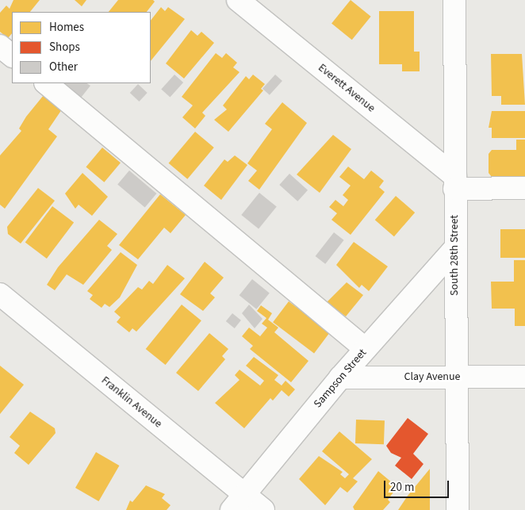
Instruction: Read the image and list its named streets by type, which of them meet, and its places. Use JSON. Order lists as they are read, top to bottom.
{
  "streets": {
    "street": [
      "Everett Avenue",
      "South 28th Street",
      "Clay Avenue",
      "Sampson Street",
      "Franklin Avenue"
    ]
  },
  "crossings": [
    ["Everett Avenue", "South 28th Street"],
    ["South 28th Street", "Clay Avenue"],
    ["South 28th Street", "Sampson Street"],
    ["Clay Avenue", "Sampson Street"],
    ["Sampson Street", "Franklin Avenue"]
  ],
  "legend": ["Homes", "Shops", "Other"],
  "scale_bar": "20 m"
}
